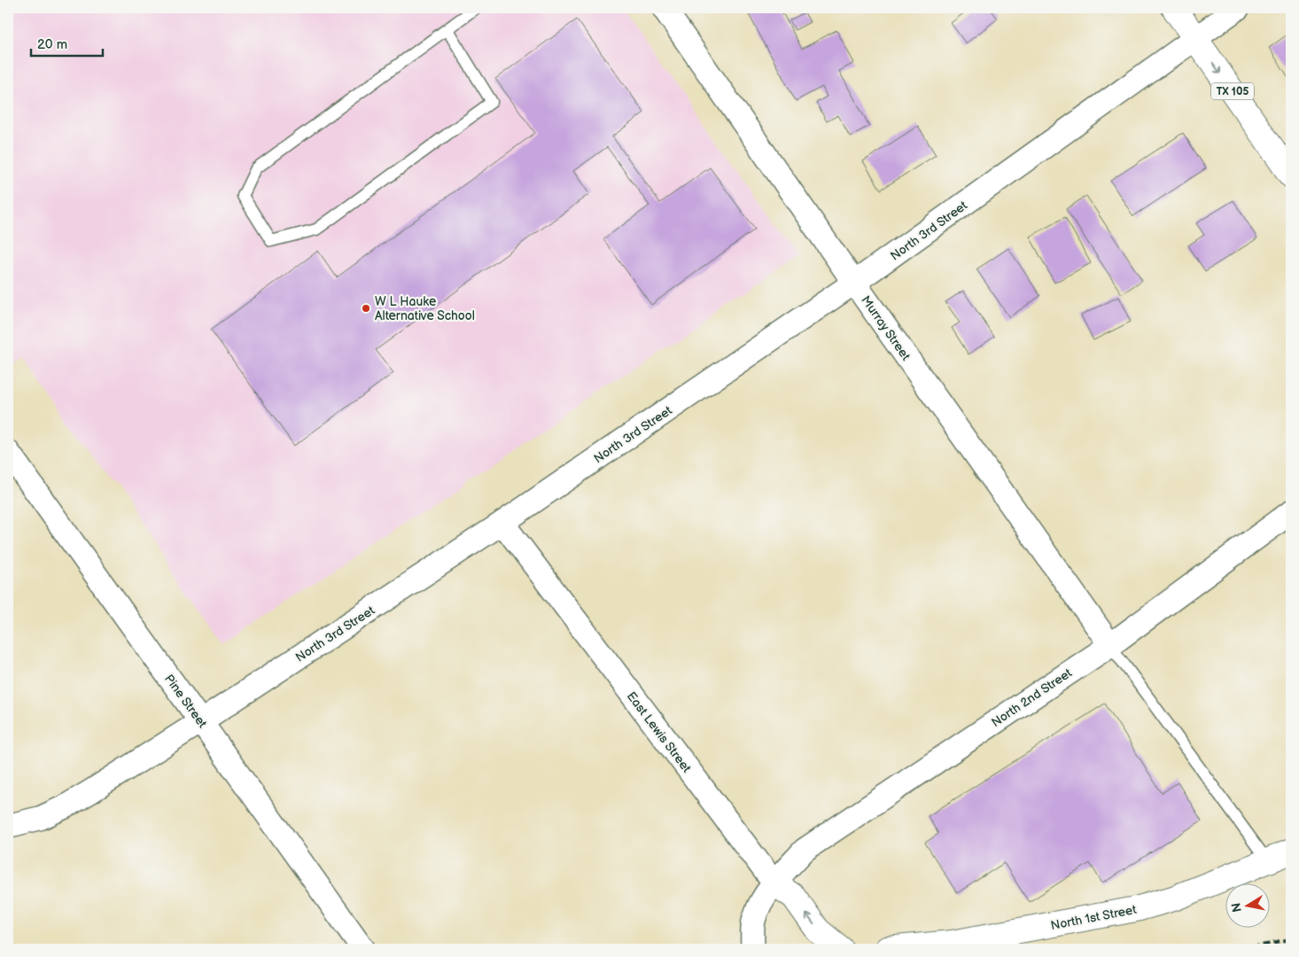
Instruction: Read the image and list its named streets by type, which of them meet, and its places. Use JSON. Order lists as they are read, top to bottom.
{
  "streets": {
    "street": [
      "TX 105",
      "North 3rd Street",
      "Murray Street",
      "North 2nd Street",
      "Pine Street",
      "East Lewis Street",
      "North 1st Street"
    ]
  },
  "crossings": [
    ["TX 105", "North 3rd Street"],
    ["North 3rd Street", "Murray Street"],
    ["North 3rd Street", "Pine Street"],
    ["North 3rd Street", "East Lewis Street"],
    ["Murray Street", "North 2nd Street"],
    ["North 2nd Street", "East Lewis Street"]
  ],
  "places": ["W L Hauke Alternative School"],
  "scale_bar": "20 m",
  "north": "left"
}
